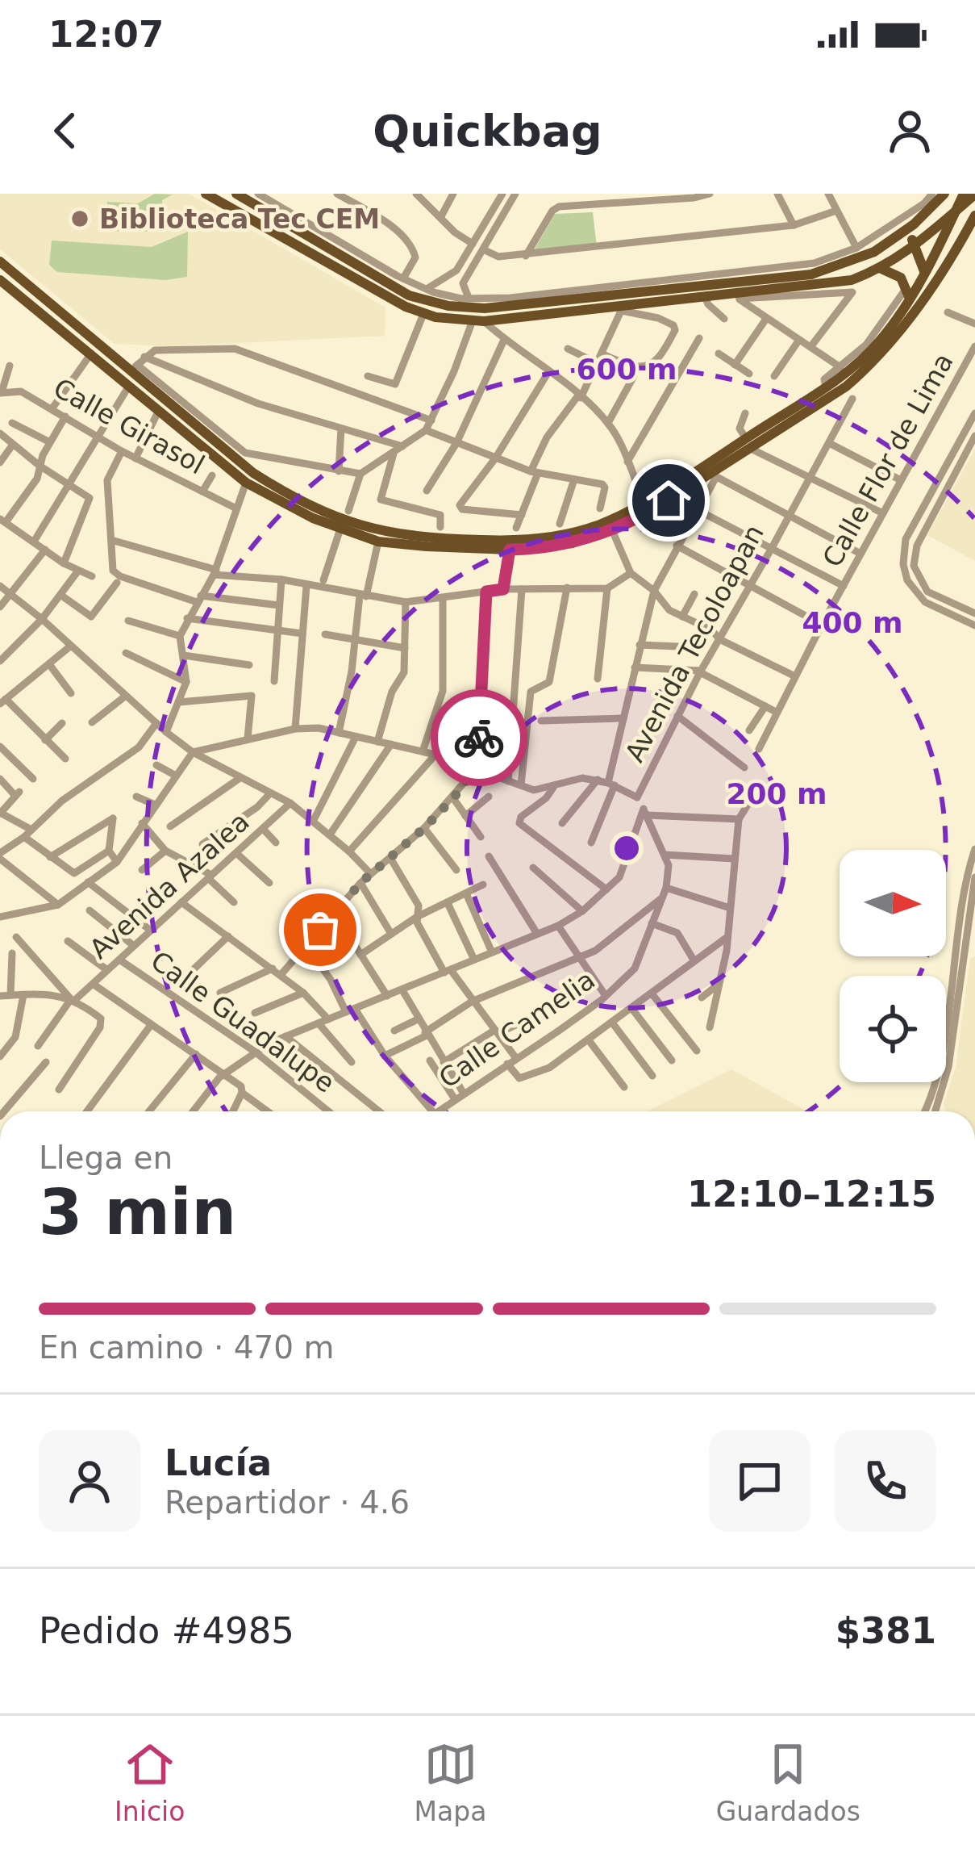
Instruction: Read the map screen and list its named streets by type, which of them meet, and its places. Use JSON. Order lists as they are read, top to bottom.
{
  "streets": {
    "street": [
      "Calle Girasol",
      "Calle Flor de Lima",
      "Avenida Tecoloapan",
      "Avenida Azalea",
      "Calle Guadalupe",
      "Calle Camelia"
    ]
  },
  "crossings": [
    ["Avenida Tecoloapan", "Calle Camelia"],
    ["Avenida Azalea", "Calle Guadalupe"]
  ],
  "places": ["Biblioteca Tec CEM"],
  "north": "right",
  "page": {
    "status": "12:07",
    "header": "Quickbag",
    "heading": ["3 min", "Llega en", "12:10–12:15"],
    "panel": [
      "Lucía",
      "Repartidor · 4.6",
      "Pedido #4985",
      "$381"
    ],
    "bar": "En camino · 470 m",
    "tabs": ["Inicio", "Mapa", "Guardados"]
  },
  "rings": ["600 m", "400 m", "200 m"]
}
